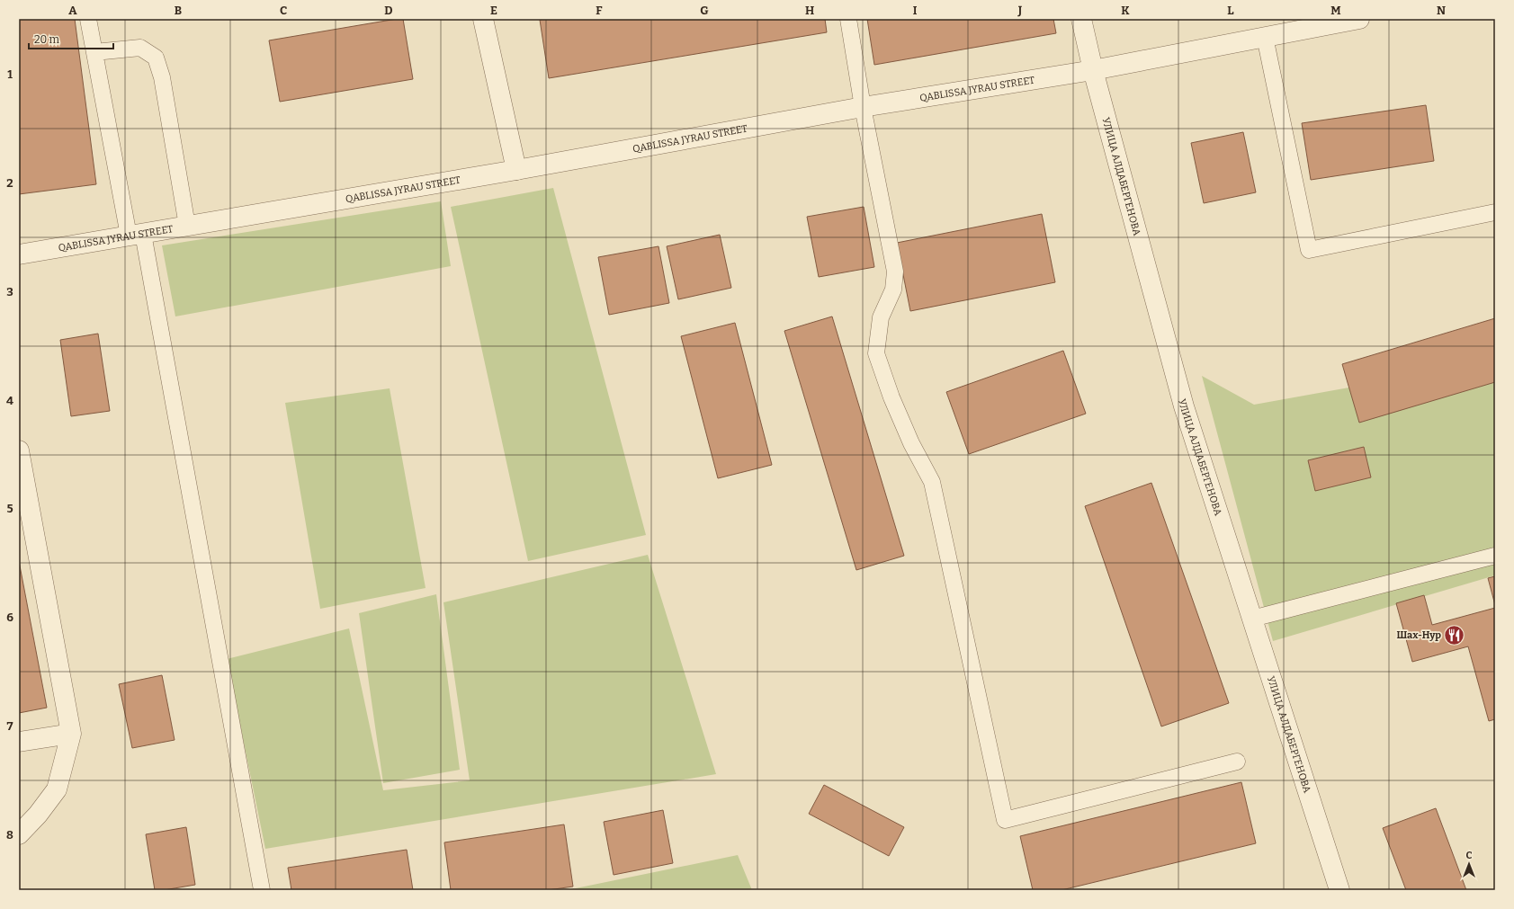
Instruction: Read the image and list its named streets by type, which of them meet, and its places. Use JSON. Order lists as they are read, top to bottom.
{
  "streets": {
    "street": ["QABLISSA JYRAU STREET", "УЛИЦА АЛДАБЕРГЕНОВА"]
  },
  "crossings": [
    ["QABLISSA JYRAU STREET", "УЛИЦА АЛДАБЕРГЕНОВА"]
  ],
  "places": {
    "restaurant": ["Шах-Нур"]
  },
  "scale_bar": "20 m",
  "north": "top",
  "grid": {
    "columns": [
      "A",
      "B",
      "C",
      "D",
      "E",
      "F",
      "G",
      "H",
      "I",
      "J",
      "K",
      "L",
      "M",
      "N"
    ],
    "rows": [
      "1",
      "2",
      "3",
      "4",
      "5",
      "6",
      "7",
      "8"
    ]
  }
}
